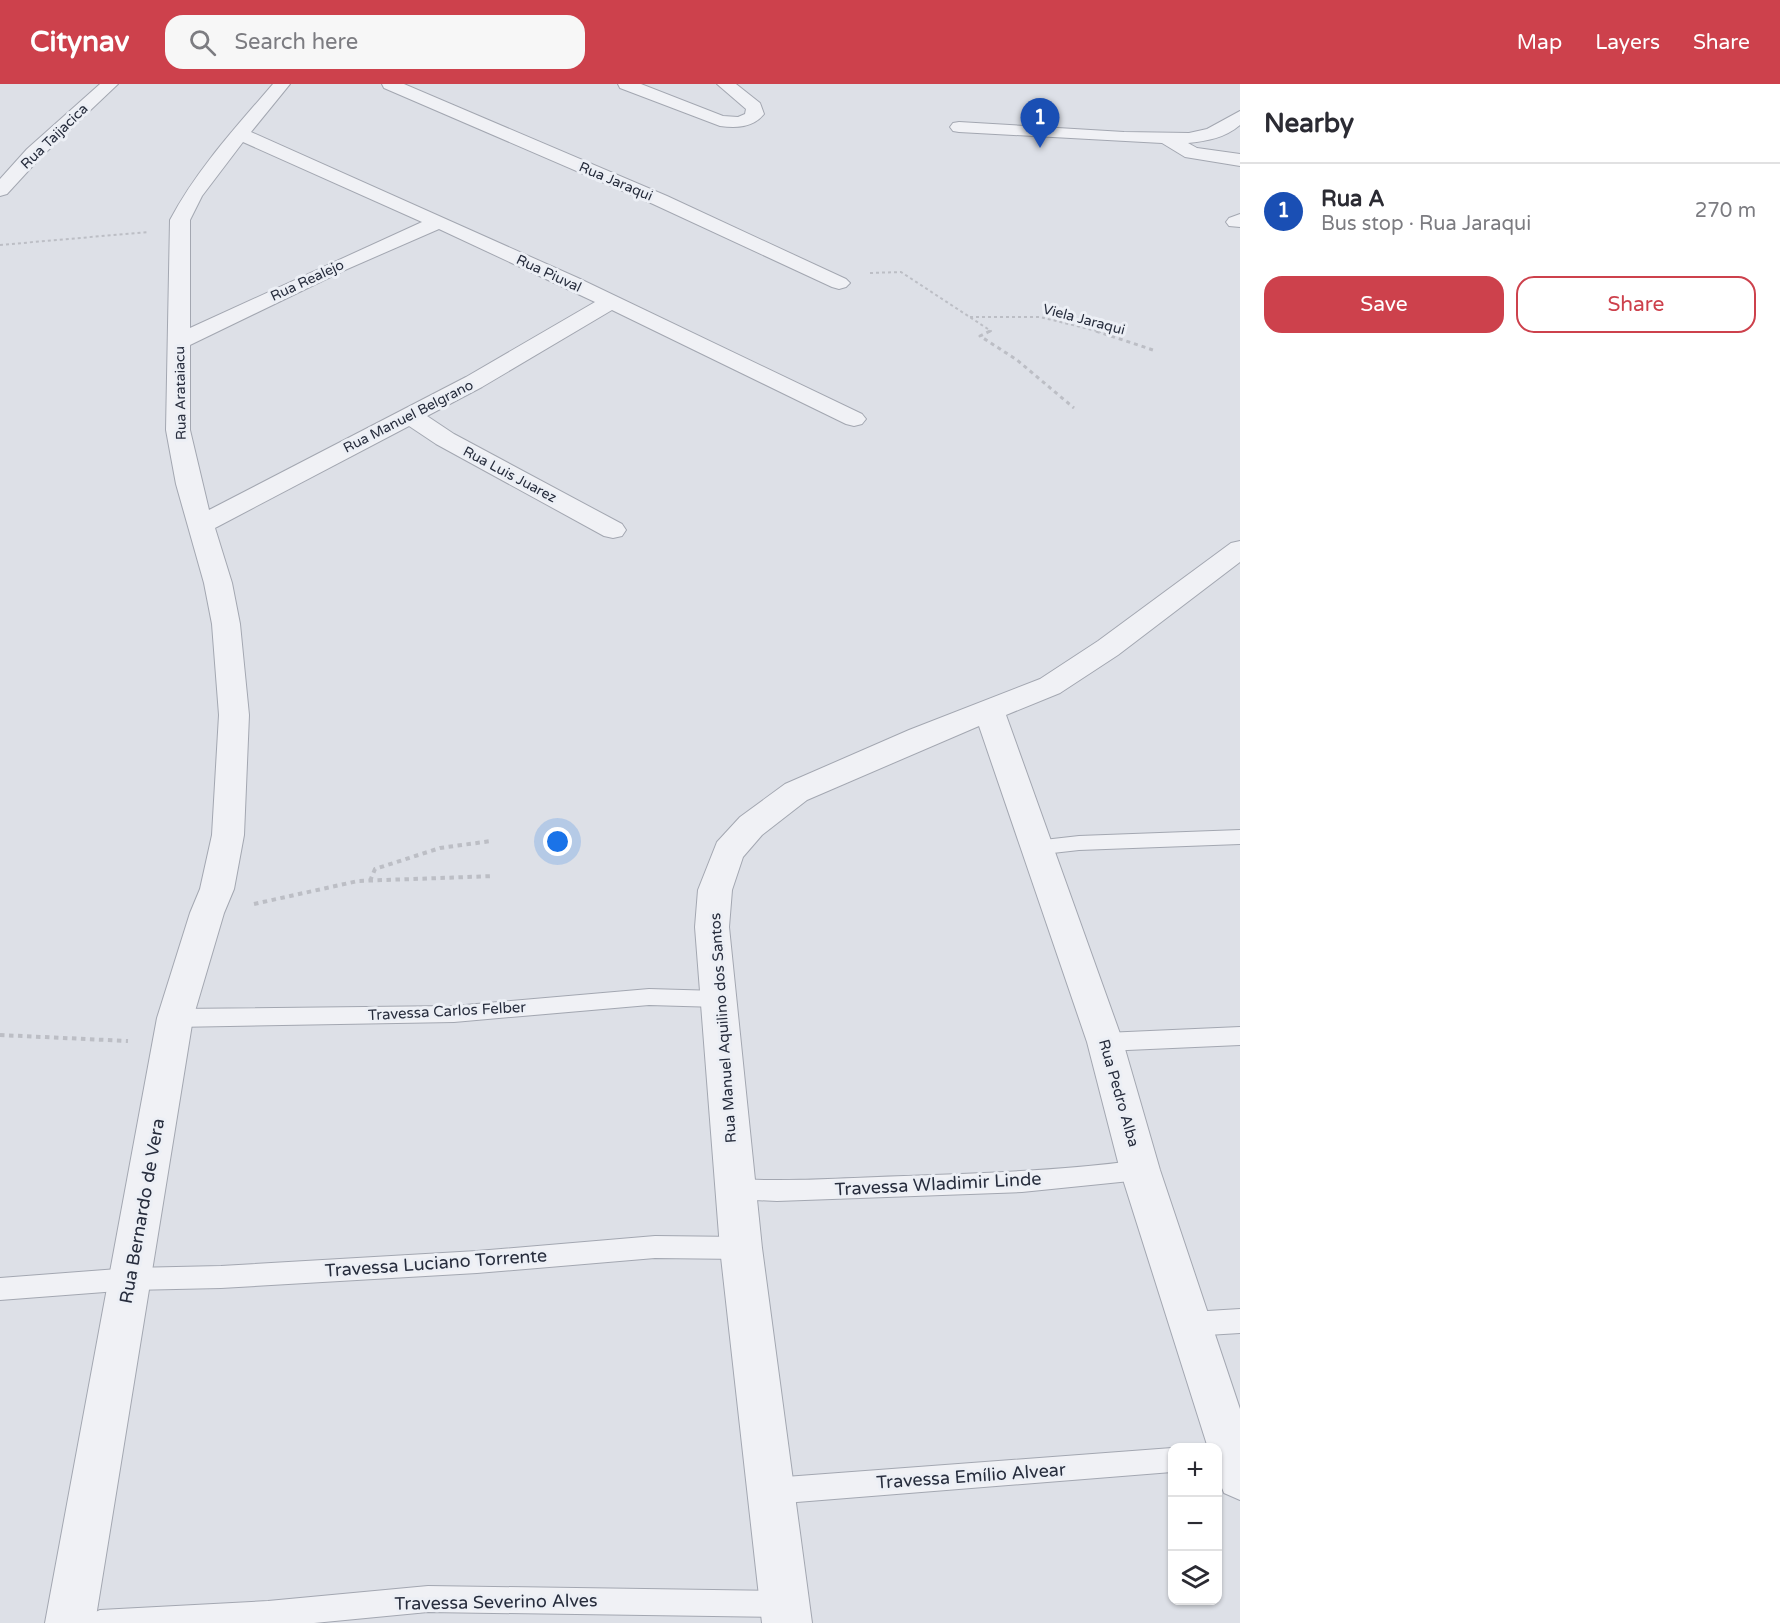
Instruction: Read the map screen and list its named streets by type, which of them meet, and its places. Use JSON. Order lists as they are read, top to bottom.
{
  "streets": {
    "street": [
      "Rua Taijacica",
      "Rua Jaraqui",
      "Rua Piuval",
      "Rua Realejo",
      "Rua Arataiacu",
      "Rua Manuel Belgrano",
      "Rua Luis Juarez",
      "Rua Manuel Aquilino dos Santos",
      "Rua Pedro Alba",
      "Rua Bernardo de Vera"
    ],
    "lane": [
      "Travessa Carlos Felber",
      "Travessa Wladimir Linde",
      "Travessa Luciano Torrente",
      "Travessa Emílio Alvear",
      "Travessa Severino Alves"
    ],
    "path": ["Viela Jaraqui"]
  },
  "crossings": [
    ["Rua Piuval", "Rua Realejo"],
    ["Rua Piuval", "Rua Arataiacu"],
    ["Rua Piuval", "Rua Manuel Belgrano"],
    ["Rua Realejo", "Rua Arataiacu"],
    ["Rua Arataiacu", "Rua Manuel Belgrano"],
    ["Rua Arataiacu", "Rua Bernardo de Vera"],
    ["Rua Manuel Belgrano", "Rua Luis Juarez"],
    ["Travessa Carlos Felber", "Rua Manuel Aquilino dos Santos"],
    ["Travessa Carlos Felber", "Rua Bernardo de Vera"],
    ["Rua Manuel Aquilino dos Santos", "Rua Pedro Alba"],
    ["Rua Manuel Aquilino dos Santos", "Travessa Wladimir Linde"],
    ["Rua Manuel Aquilino dos Santos", "Travessa Luciano Torrente"],
    ["Rua Manuel Aquilino dos Santos", "Travessa Emílio Alvear"],
    ["Rua Manuel Aquilino dos Santos", "Travessa Severino Alves"],
    ["Rua Pedro Alba", "Travessa Wladimir Linde"],
    ["Rua Bernardo de Vera", "Travessa Luciano Torrente"]
  ],
  "page": {
    "header": "Citynav",
    "search": "Search here",
    "nav": ["Map", "Layers", "Share"],
    "heading": "Nearby",
    "pins": "1",
    "list": [
      {
        "mark": "1",
        "name": "Rua A",
        "note": "Bus stop · Rua Jaraqui",
        "value": "270 m"
      }
    ],
    "buttons": ["Save", "Share"],
    "map_buttons": ["+", "−"]
  }
}
